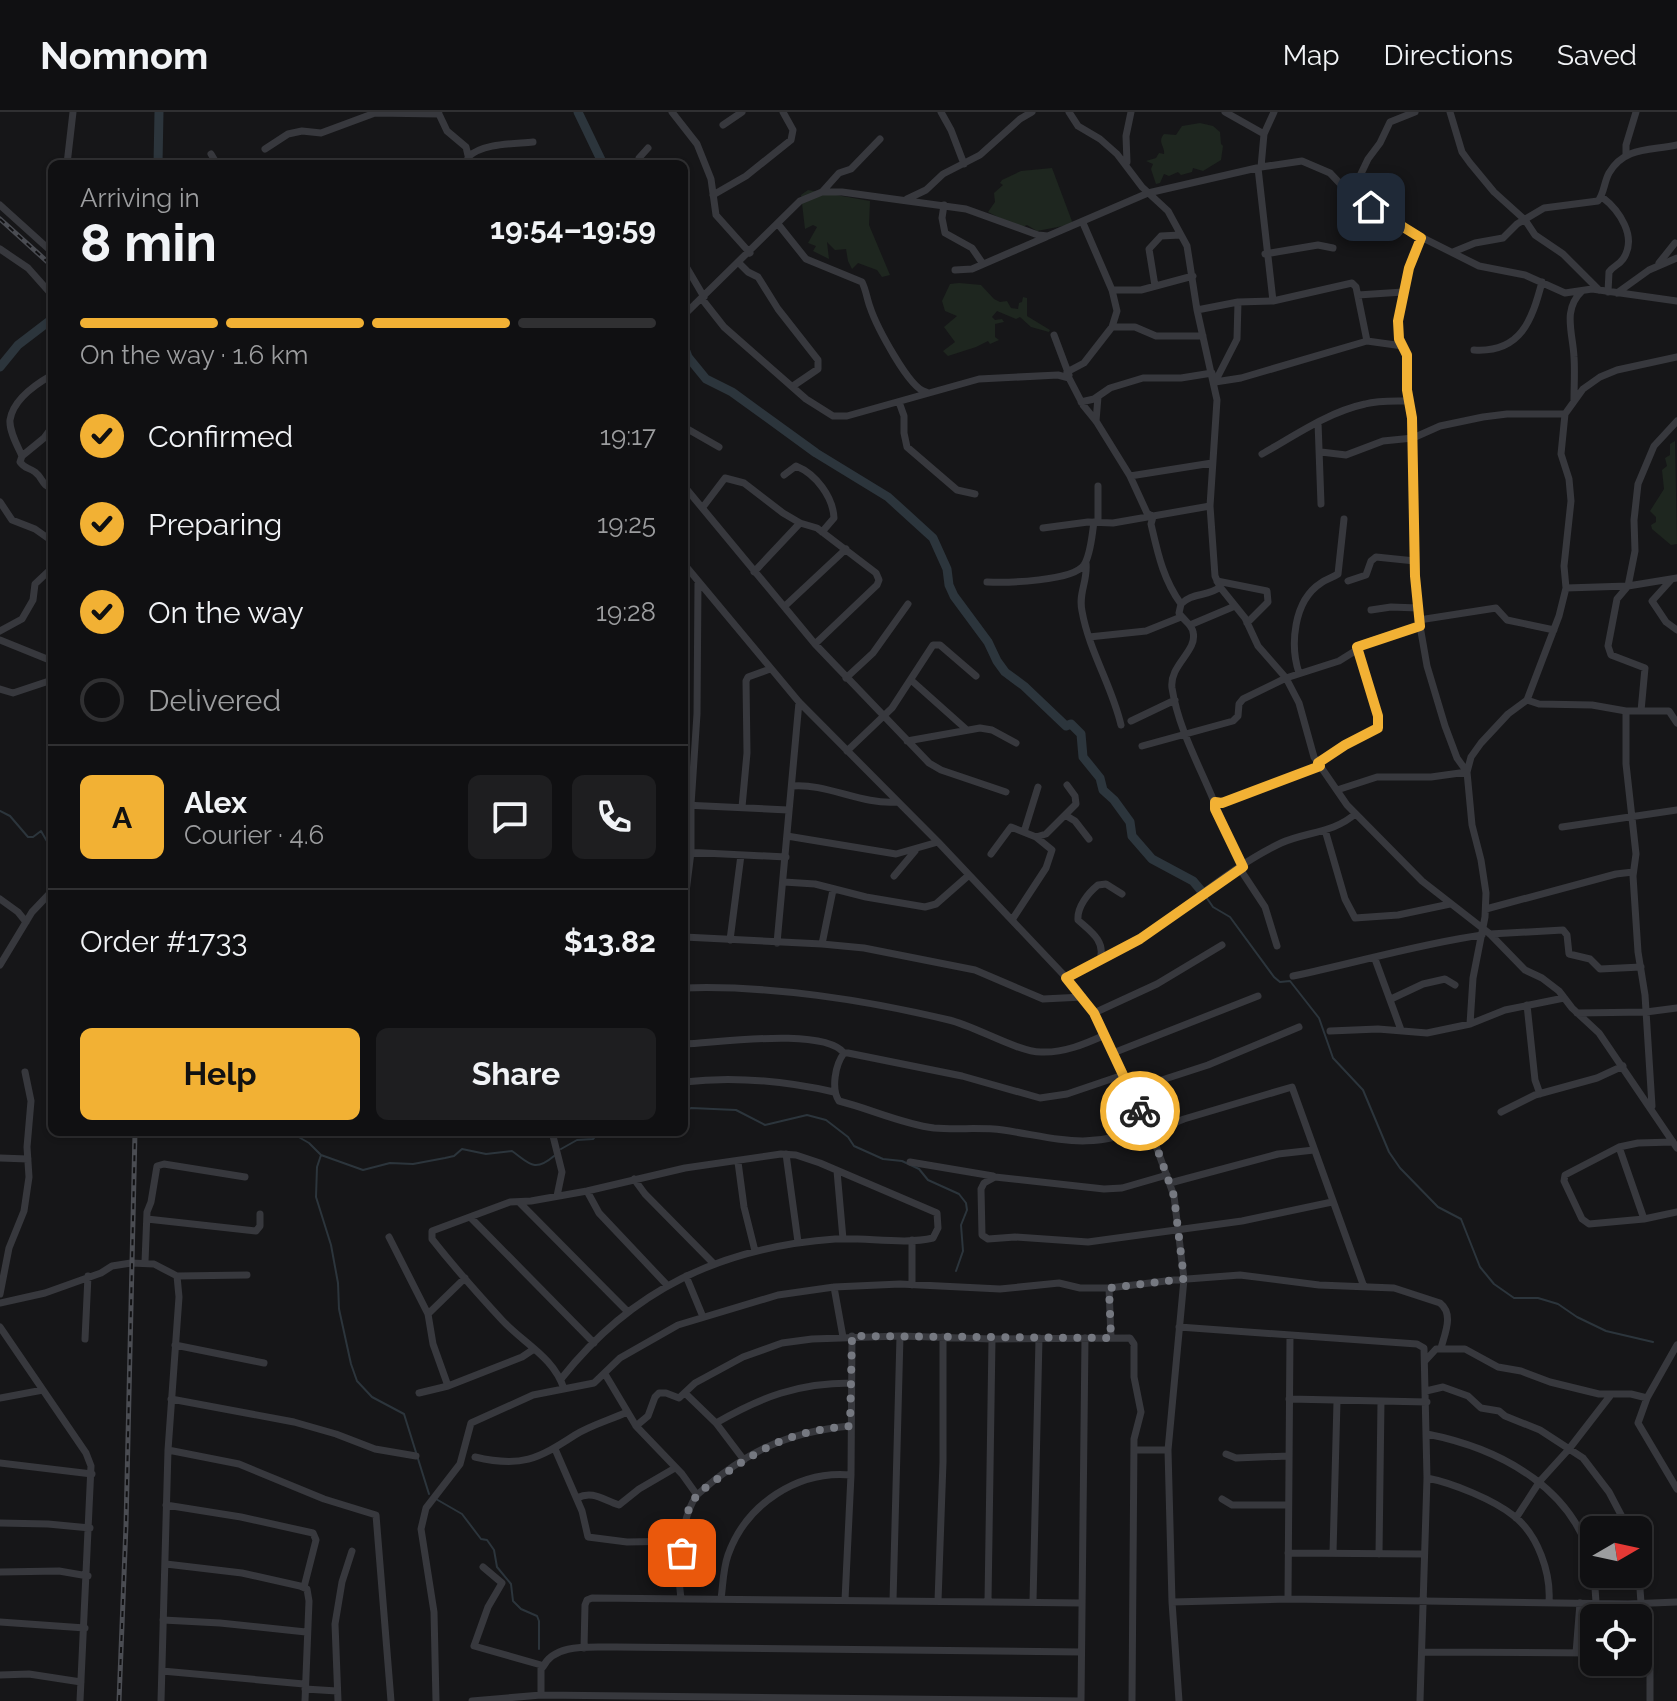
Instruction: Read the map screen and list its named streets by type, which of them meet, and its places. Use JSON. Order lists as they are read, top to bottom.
{
  "north": "right",
  "page": {
    "header": "Nomnom",
    "nav": ["Map", "Directions", "Saved"],
    "heading": ["8 min", "Arriving in", "19:54–19:59"],
    "panel": [
      "Alex",
      "Courier · 4.6",
      "Order #1733",
      "$13.82"
    ],
    "bar": "On the way · 1.6 km",
    "list": [
      ["Confirmed", "19:17"],
      ["Preparing", "19:25"],
      ["On the way", "19:28"],
      "Delivered"
    ],
    "round": "A",
    "buttons": ["Help", "Share"]
  }
}
